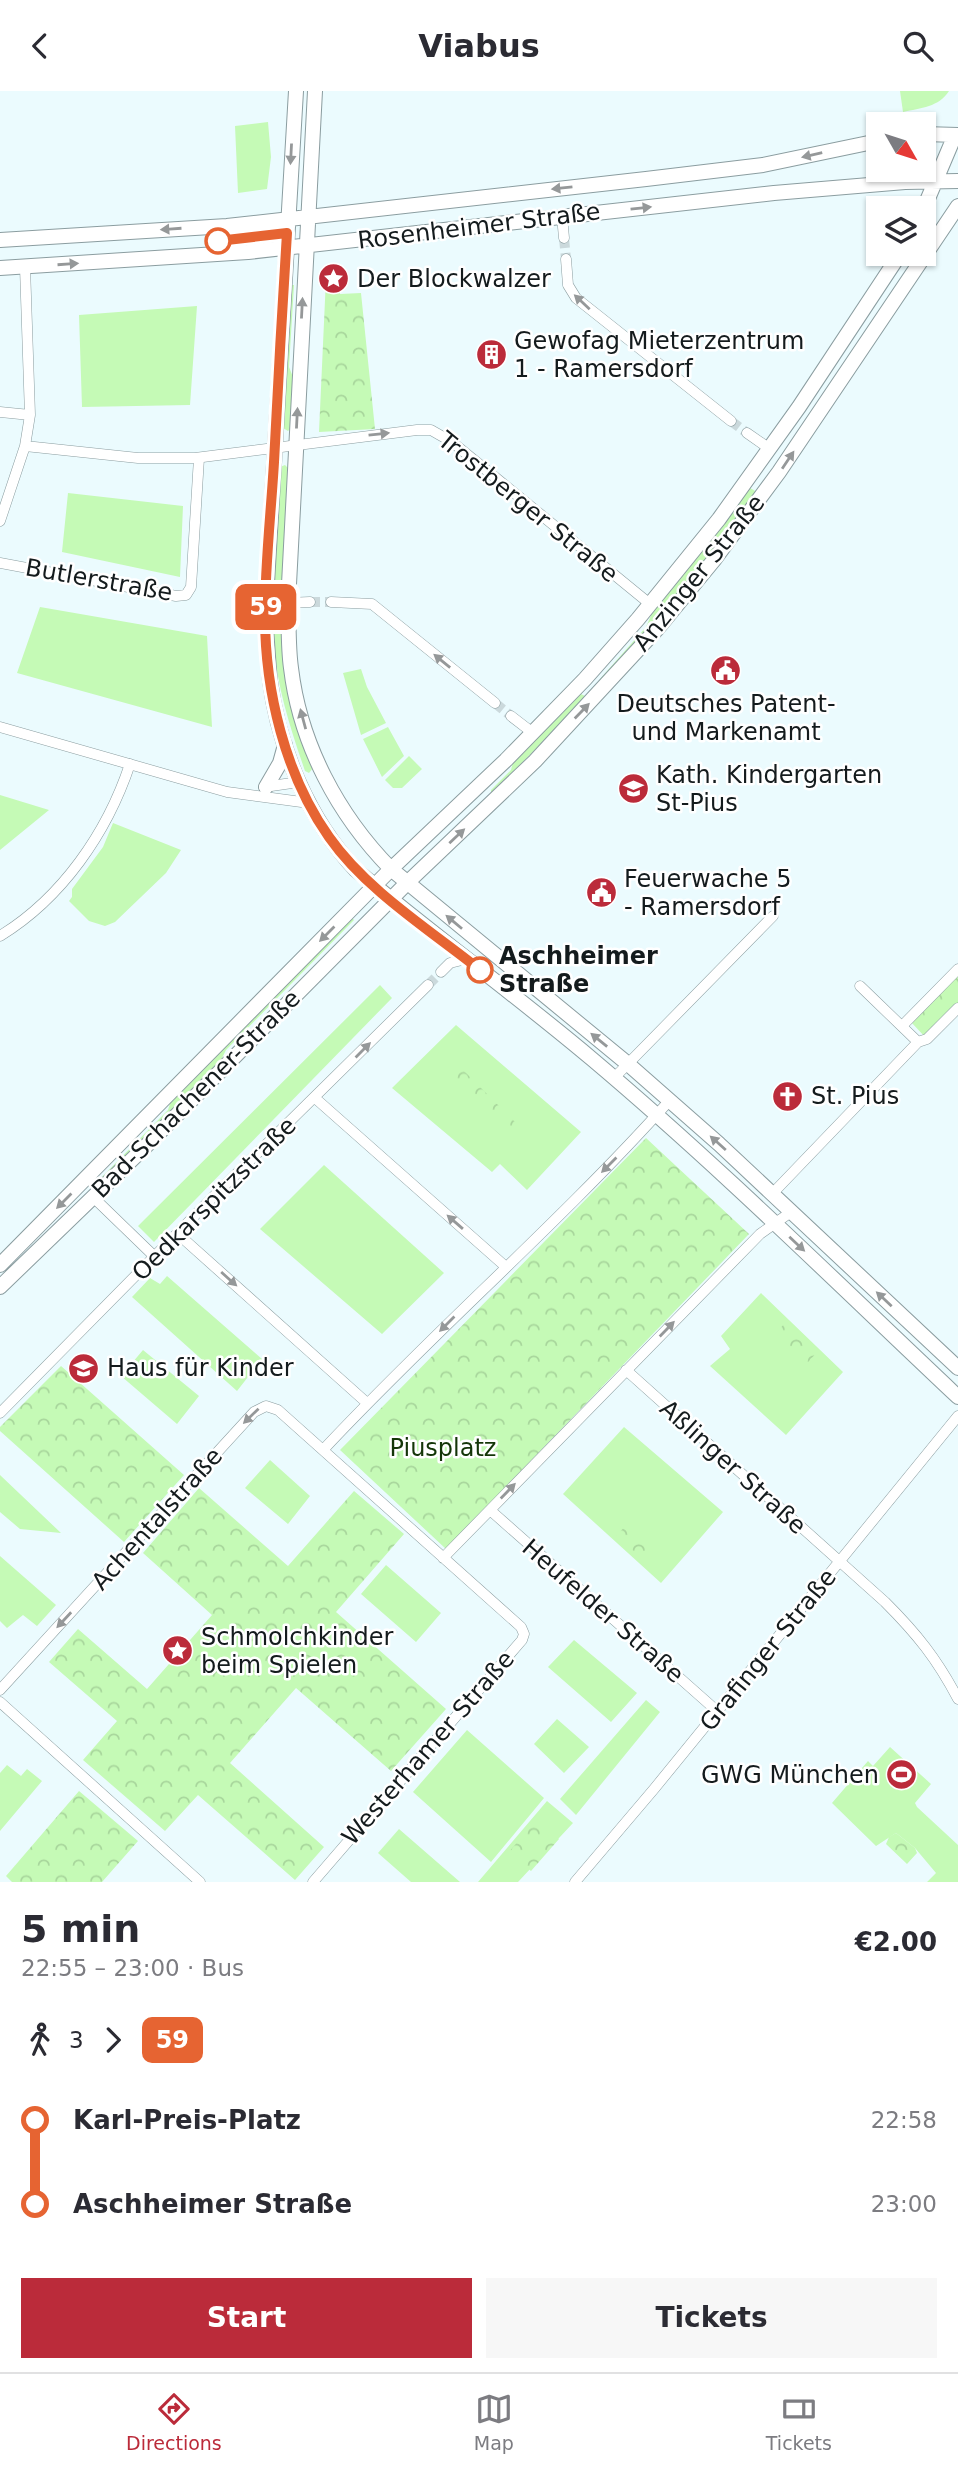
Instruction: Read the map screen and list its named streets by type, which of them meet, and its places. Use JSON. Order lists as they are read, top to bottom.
{
  "streets": {
    "main road": ["Rosenheimer Straße", "Anzinger Straße", "Bad-Schachener-Straße"],
    "street": [
      "Trostberger Straße",
      "Butlerstraße",
      "Oedkarspitzstraße",
      "Aßlinger Straße",
      "Achentalstraße",
      "Heufelder Straße",
      "Grafinger Straße",
      "Westerhamer Straße"
    ]
  },
  "crossings": [
    ["Trostberger Straße", "Anzinger Straße"],
    ["Trostberger Straße", "Butlerstraße"],
    ["Anzinger Straße", "Bad-Schachener-Straße"],
    ["Aßlinger Straße", "Grafinger Straße"],
    ["Heufelder Straße", "Grafinger Straße"]
  ],
  "one_way": ["Trostberger Straße", "Achentalstraße"],
  "parks": ["Piusplatz"],
  "places": {
    "place": ["Der Blockwalzer", "Schmolchkinder beim Spielen"],
    "building": ["Gewofag Mieterzentrum 1 - Ramersdorf"],
    "public building": ["Deutsches Patent- und Markenamt", "Feuerwache 5 - Ramersdorf"],
    "school or university": ["Kath. Kindergarten St-Pius", "Haus für Kinder"],
    "other": ["Aschheimer Straße"],
    "church": ["St. Pius"],
    "sports": ["GWG München"]
  },
  "lines": ["bus line 59"],
  "north": "bottom right",
  "page": {
    "header": "Viabus",
    "on_map": "59",
    "heading": ["5 min", "22:55 – 23:00 · Bus", "€2.00"],
    "legs": ["3", "59"],
    "list": [
      {
        "name": "Karl-Preis-Platz",
        "value": "22:58"
      },
      {
        "name": "Aschheimer Straße",
        "value": "23:00"
      }
    ],
    "buttons": ["Start", "Tickets"],
    "tabs": ["Directions", "Map", "Tickets"]
  }
}
